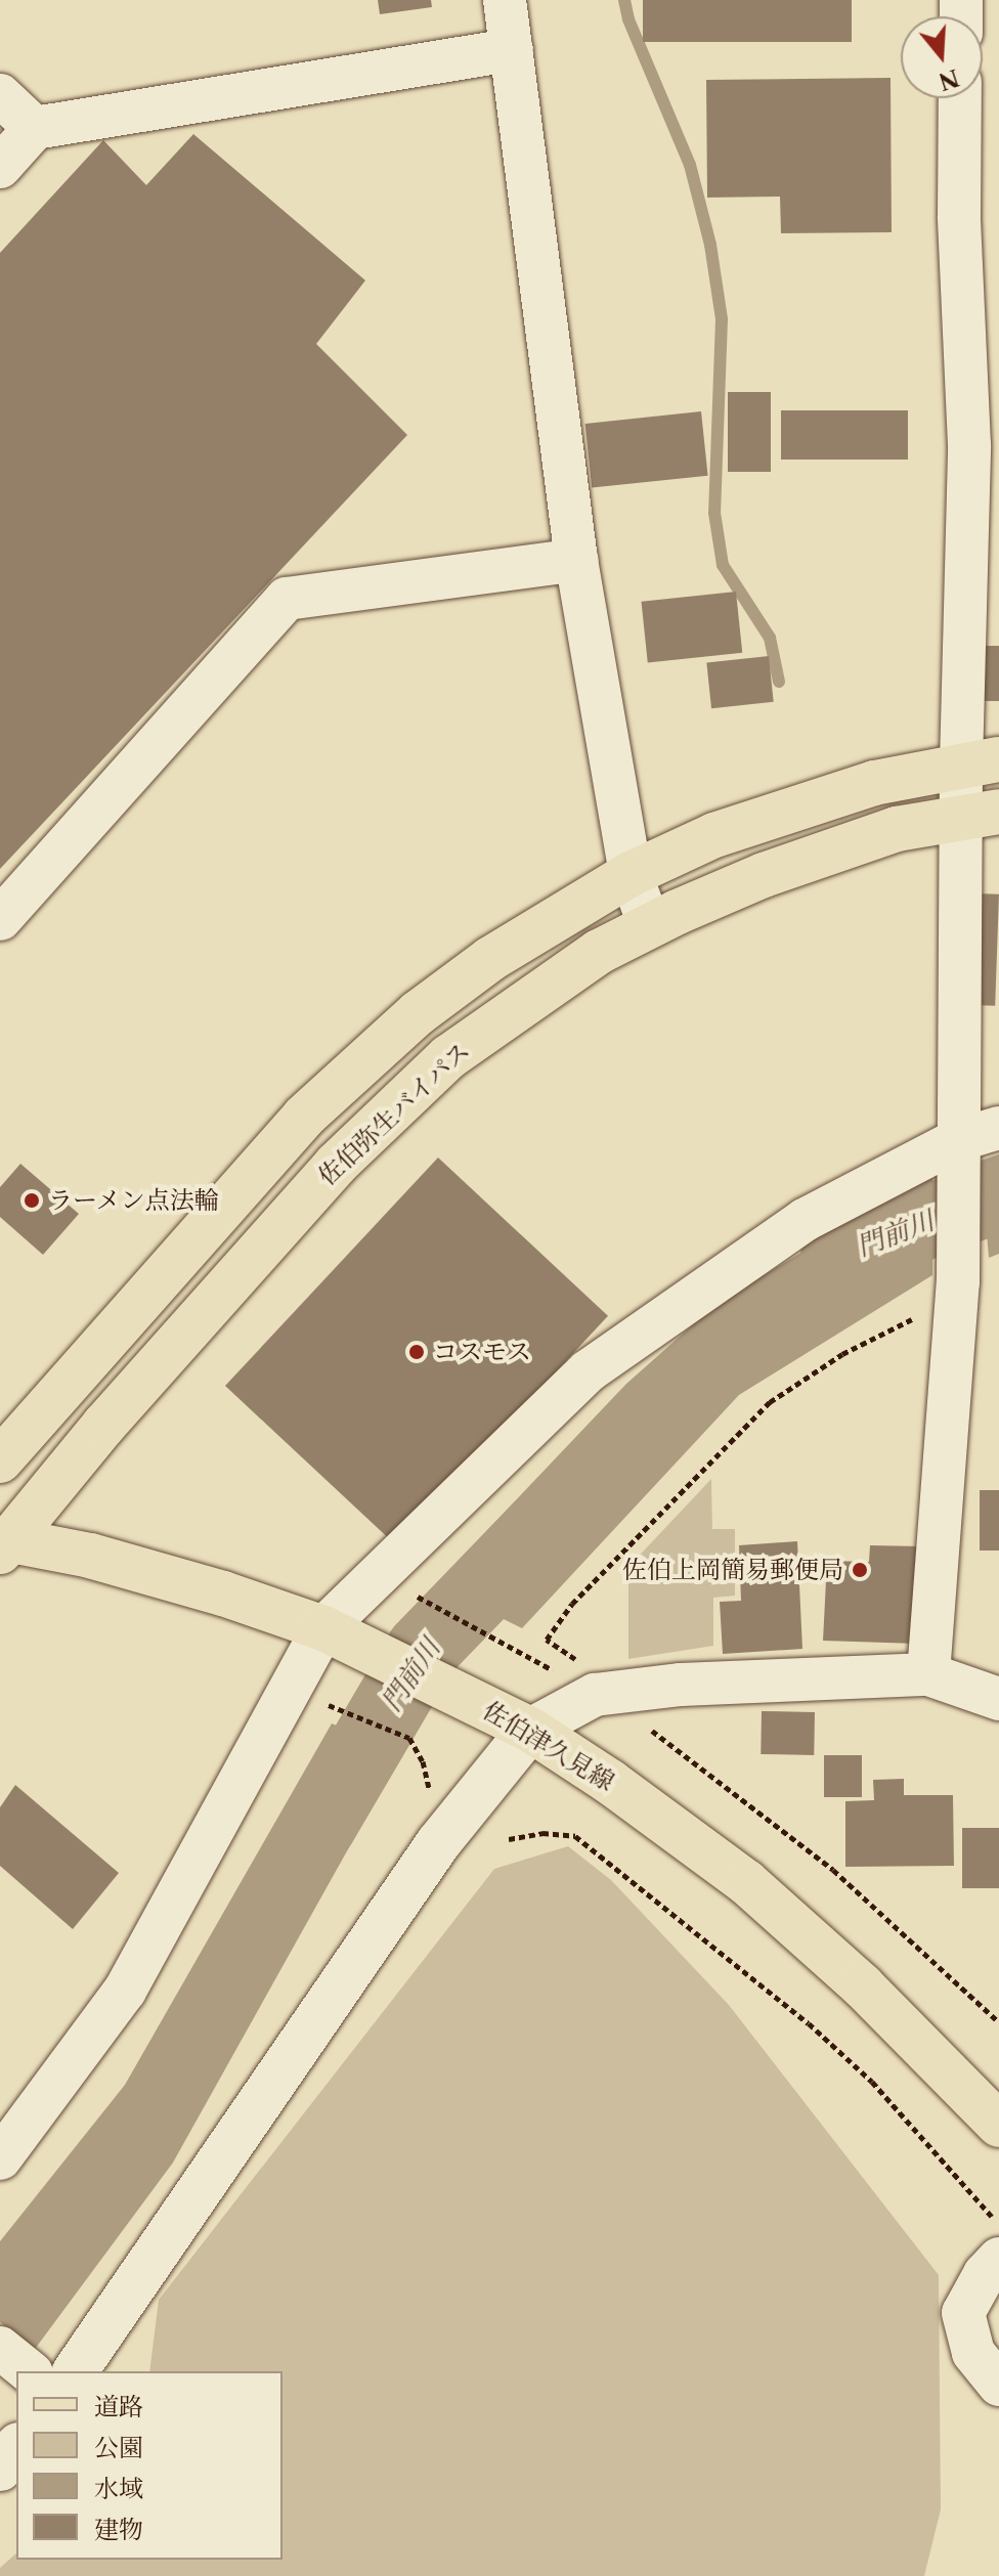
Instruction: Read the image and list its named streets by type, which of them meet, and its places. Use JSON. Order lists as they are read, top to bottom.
{
  "streets": {
    "main road": ["佐伯弥生バイパス", "佐伯津久見線"]
  },
  "crossings": [
    ["佐伯弥生バイパス", "佐伯津久見線"]
  ],
  "water": ["門前川"],
  "places": ["ラーメン点法輪", "コスモス", "佐伯上岡簡易郵便局"],
  "legend": [
    "道路",
    "公園",
    "水域",
    "建物"
  ],
  "north": "bottom"
}
